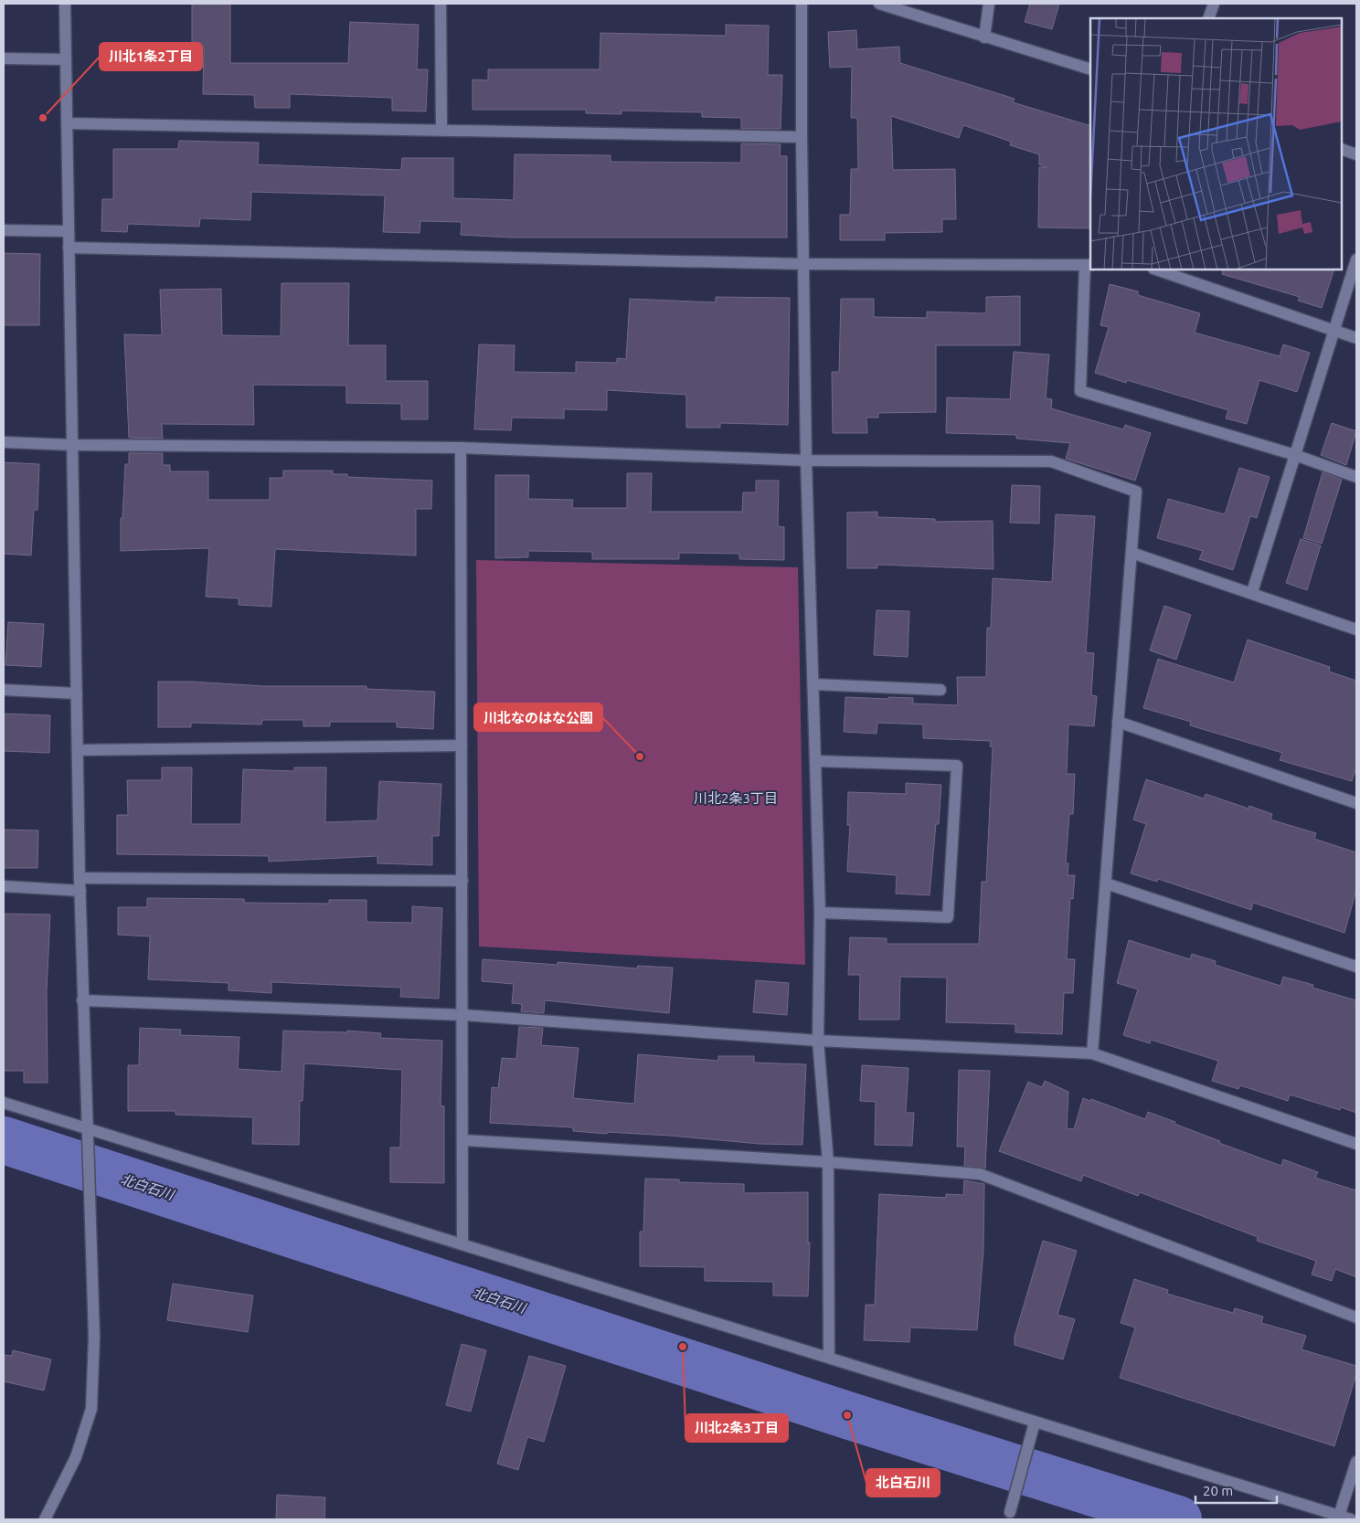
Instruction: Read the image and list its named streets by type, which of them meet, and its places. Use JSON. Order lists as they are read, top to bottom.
{
  "districts": ["川北2条3丁目"],
  "water": ["北白石川"],
  "places": [
    "川北1条2丁目",
    "川北なのはな公園",
    "川北2条3丁目",
    "北白石川"
  ],
  "scale_bar": "20 m"
}
